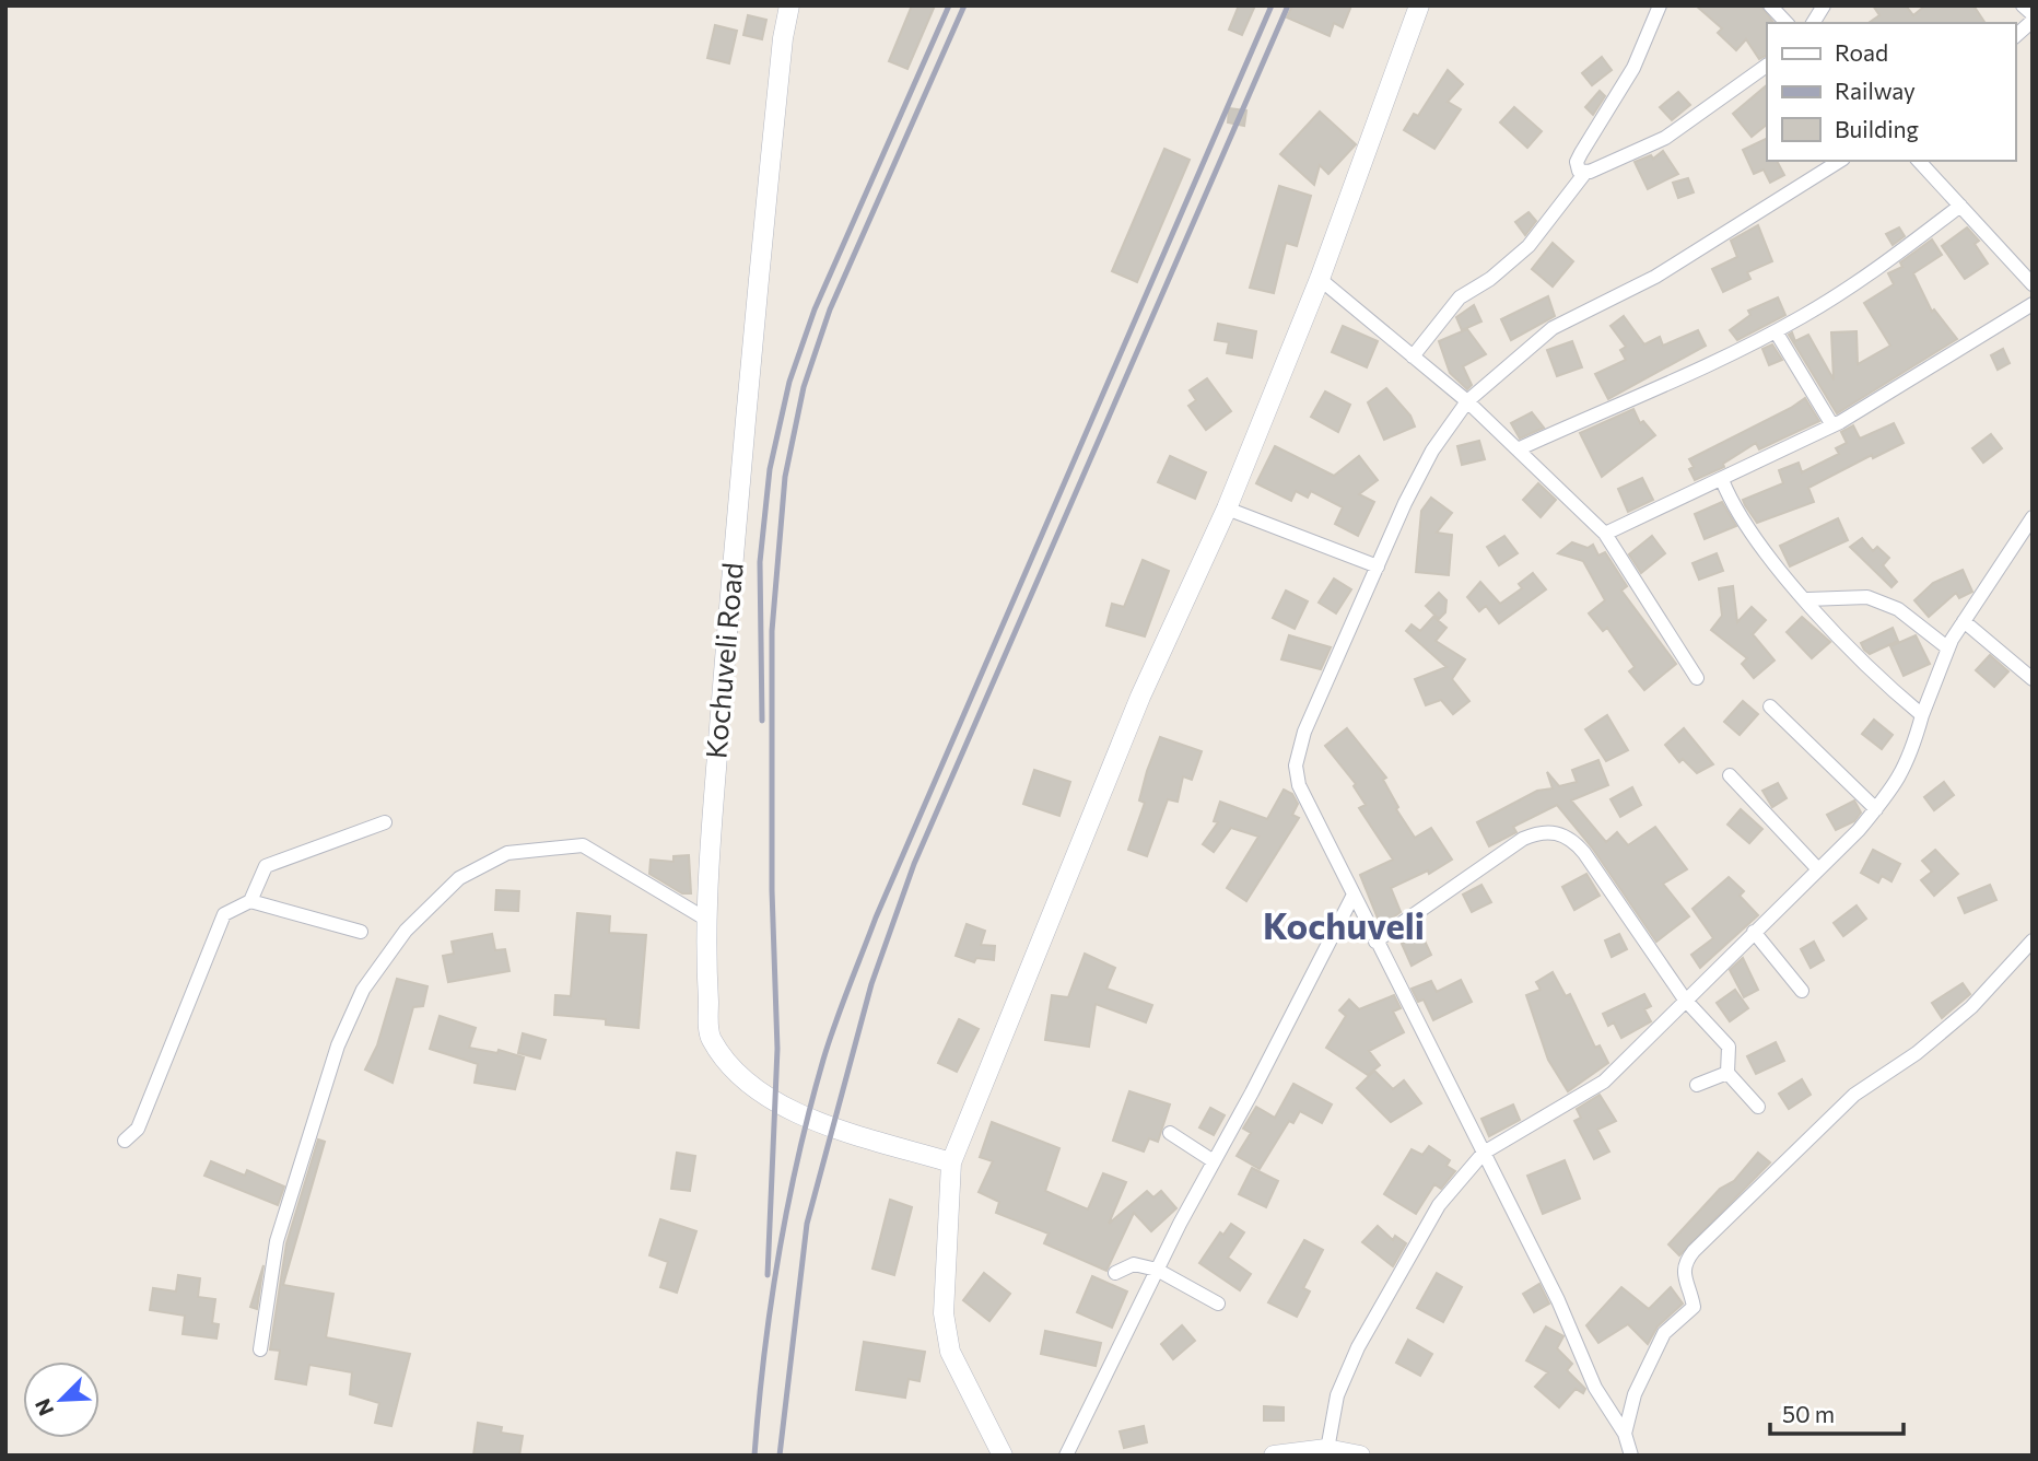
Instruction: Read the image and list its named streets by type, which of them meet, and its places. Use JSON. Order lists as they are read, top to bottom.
{
  "streets": {
    "main road": ["Kochuveli Road"]
  },
  "districts": ["Kochuveli"],
  "legend": ["Road", "Railway", "Building"],
  "scale_bar": "50 m",
  "north": "bottom left"
}
